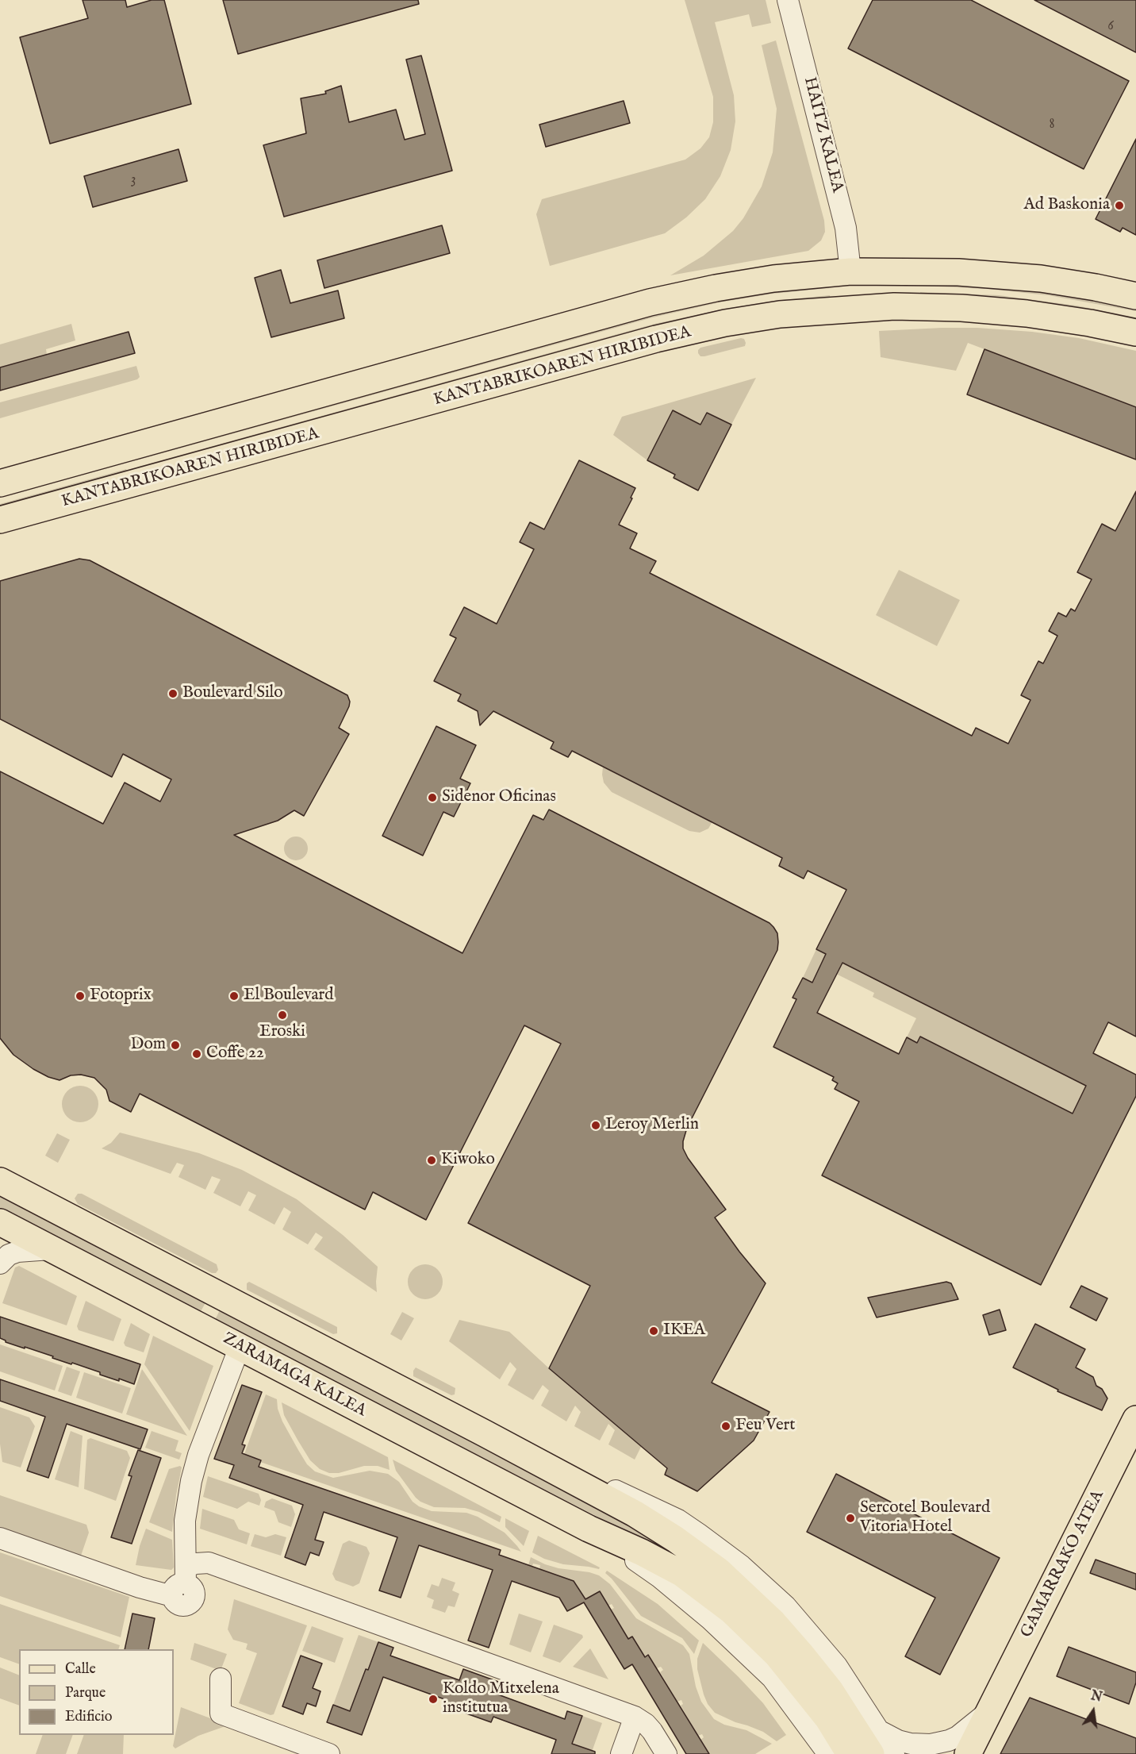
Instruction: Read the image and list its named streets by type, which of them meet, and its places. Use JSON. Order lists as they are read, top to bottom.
{
  "streets": {
    "main road": ["KANTABRIKOAREN HIRIBIDEA", "ZARAMAGA KALEA", "GAMARRAKO ATEA"],
    "street": ["HAITZ KALEA"]
  },
  "places": [
    "Ad Baskonia",
    "Boulevard Silo",
    "Sidenor Oficinas",
    "Fotoprix",
    "El Boulevard",
    "Eroski",
    "Dom",
    "Coffe 22",
    "Leroy Merlin",
    "Kiwoko",
    "IKEA",
    "Feu Vert",
    "Sercotel Boulevard Vitoria Hotel",
    "Koldo Mitxelena institutua"
  ],
  "house_numbers": ["6", "8", "3"],
  "legend": ["Calle", "Parque", "Edificio"],
  "north": "top"
}
